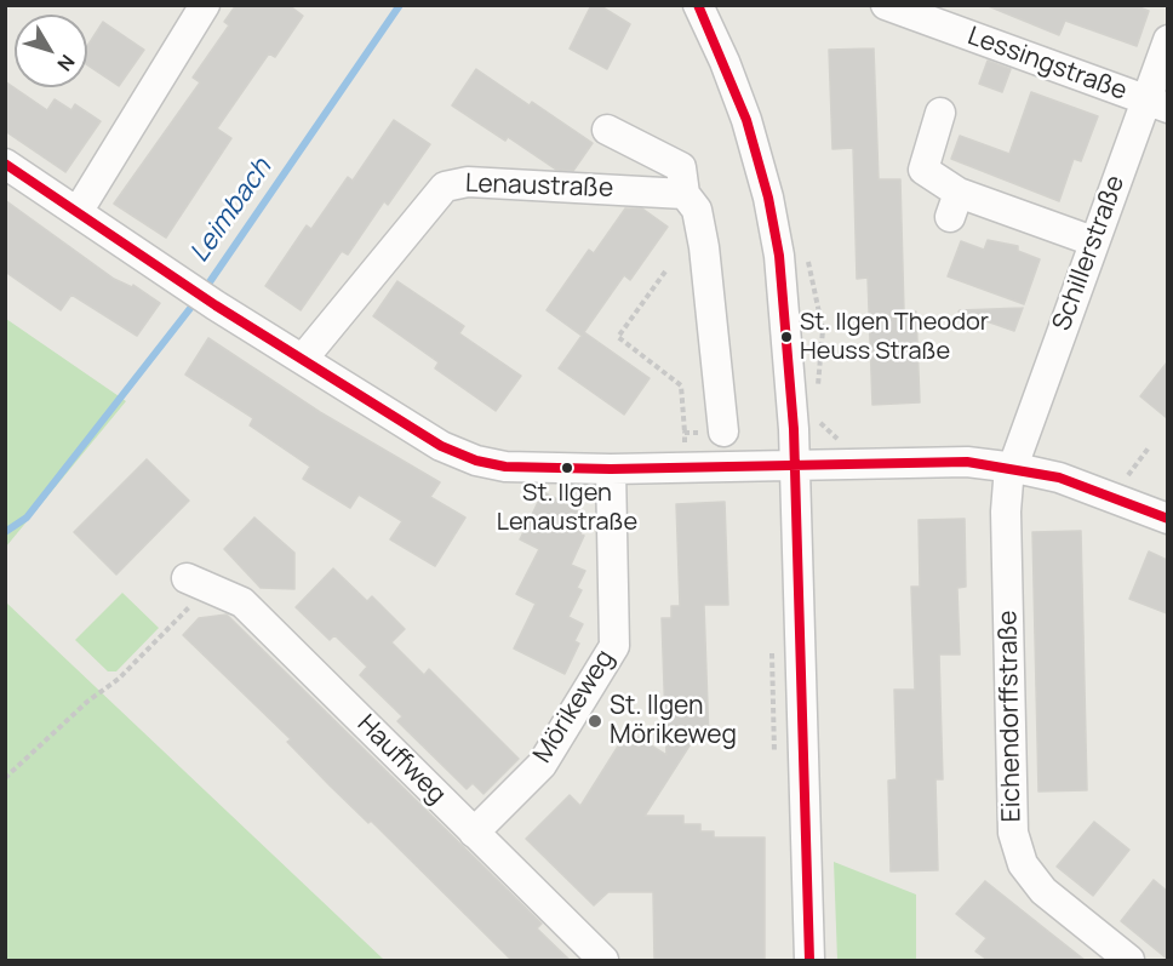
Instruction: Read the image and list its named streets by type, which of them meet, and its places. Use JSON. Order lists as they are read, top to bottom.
{
  "streets": {
    "street": [
      "Lessingstraße",
      "Lenaustraße",
      "Schillerstraße",
      "Mörikeweg",
      "Eichendorffstraße",
      "Hauffweg"
    ]
  },
  "crossings": [
    ["Lessingstraße", "Schillerstraße"],
    ["Schillerstraße", "Eichendorffstraße"],
    ["Mörikeweg", "Hauffweg"]
  ],
  "water": ["Leimbach"],
  "places": ["St. Ilgen Theodor Heuss Straße", "St. Ilgen Lenaustraße", "St. Ilgen Mörikeweg"],
  "north": "bottom right"
}
